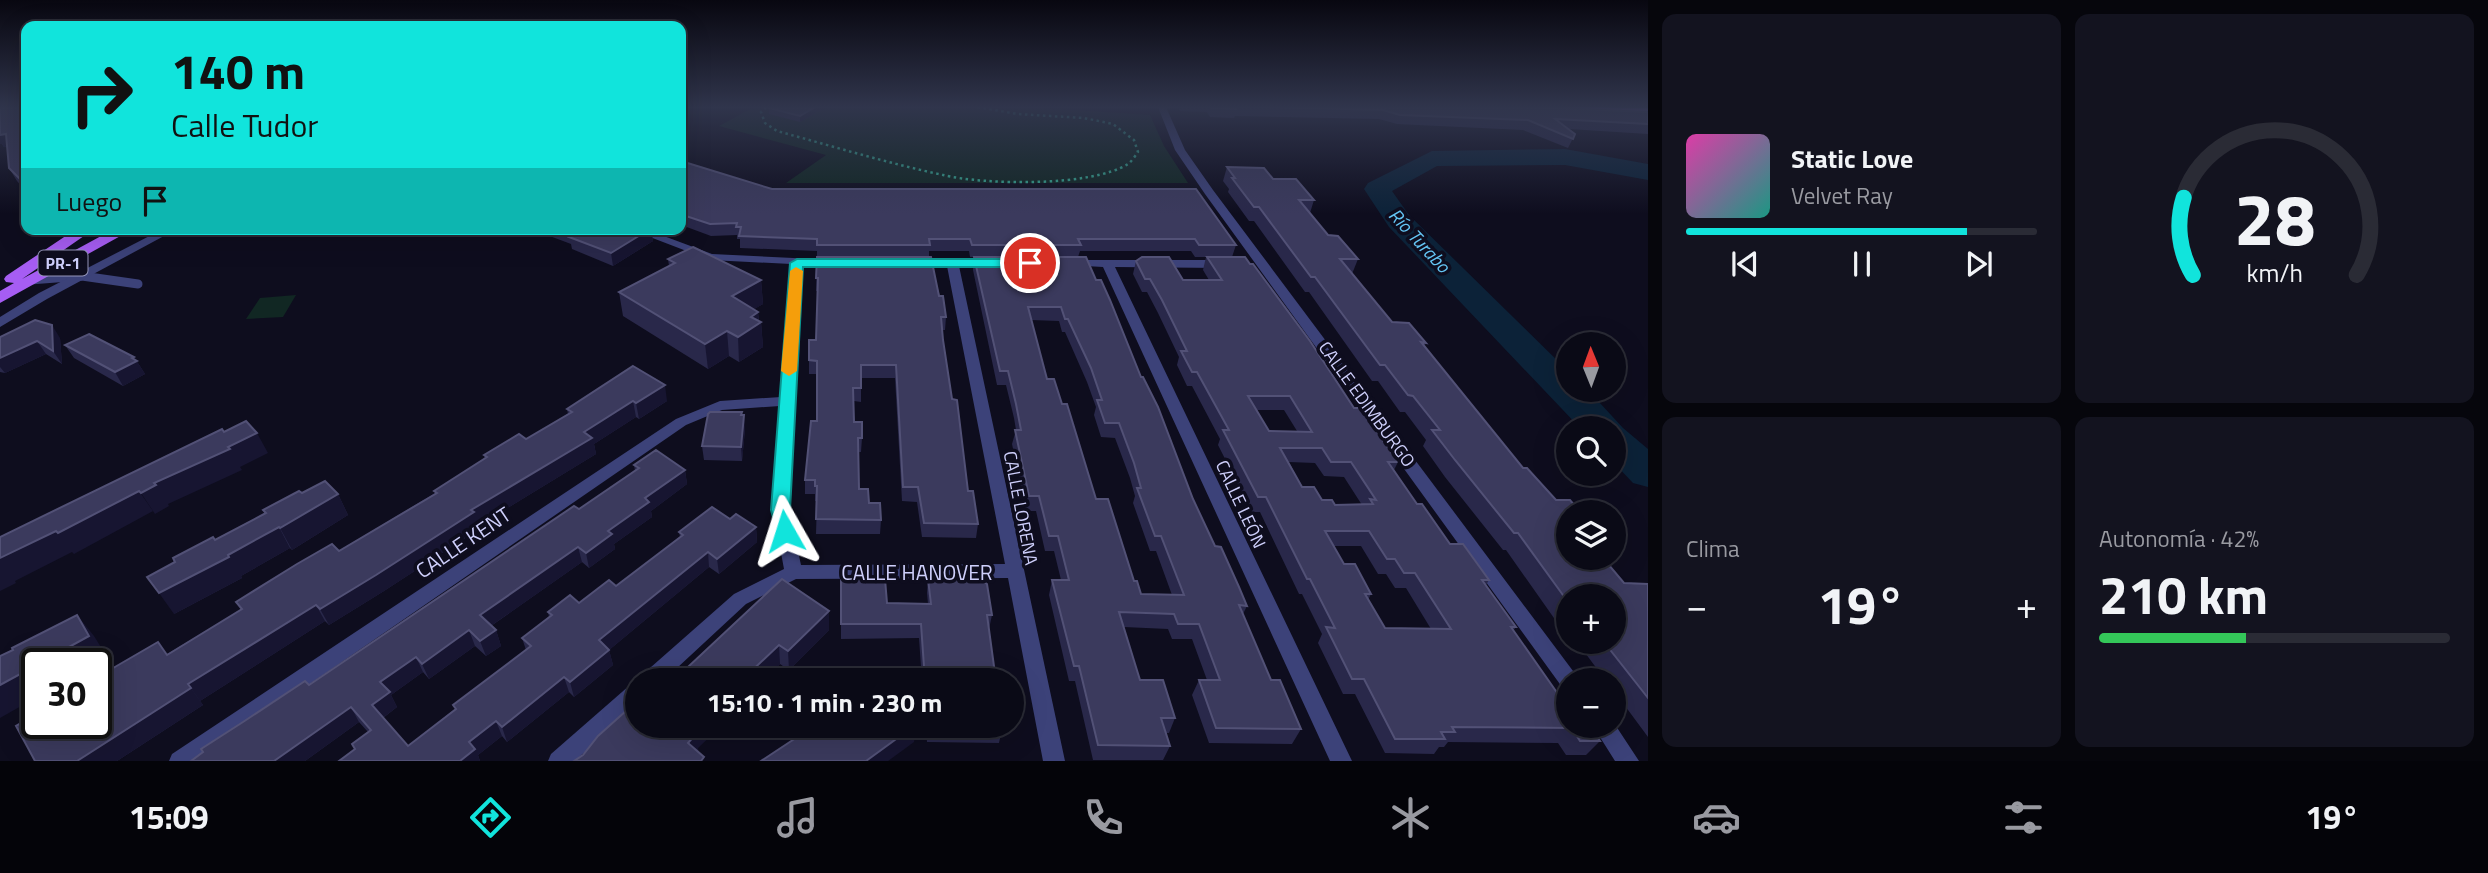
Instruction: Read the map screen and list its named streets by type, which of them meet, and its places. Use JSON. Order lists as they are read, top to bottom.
{
  "streets": {
    "main road": ["PR-1"],
    "street": [
      "CALLE EDIMBURGO",
      "CALLE LEÓN",
      "CALLE LORENA",
      "CALLE KENT",
      "CALLE HANOVER"
    ]
  },
  "crossings": [
    ["CALLE LORENA", "CALLE HANOVER"]
  ],
  "water": ["Río Turabo"],
  "north": "top",
  "page": {
    "turn": ["140 m", "Calle Tudor"],
    "song": ["Static Love", "Velvet Ray"],
    "then": "Luego",
    "map_buttons": ["+", "−"],
    "tile": [
      "Clima",
      ["Autonomía · 42%", "210 km"]
    ],
    "heat": ["−", "19°", "+"],
    "limit": "30",
    "trip": "15:10 · 1 min · 230 m",
    "tabs": ["15:09", "19°"],
    "gauge": ["28", "km/h"]
  }
}
